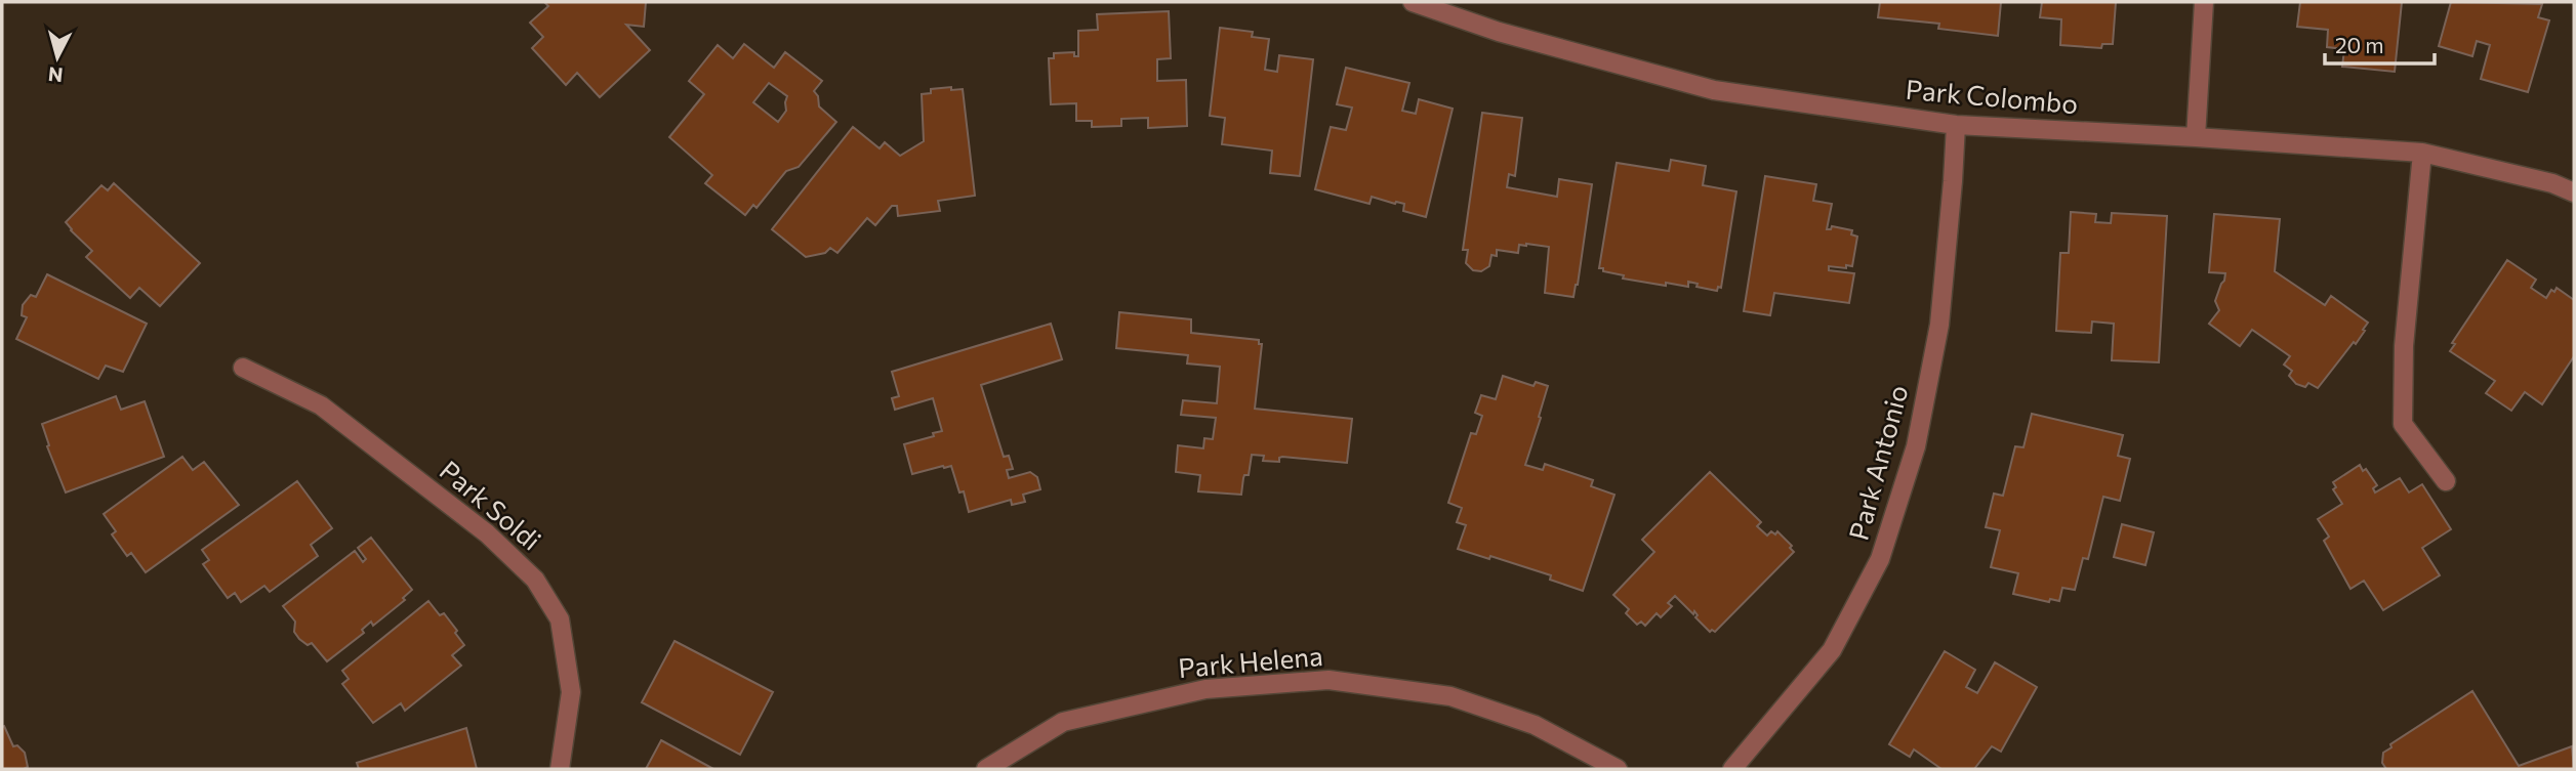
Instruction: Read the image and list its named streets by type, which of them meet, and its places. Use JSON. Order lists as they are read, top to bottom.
{
  "streets": {
    "street": [
      "Park Colombo",
      "Park Antonio",
      "Park Soldi",
      "Park Helena"
    ]
  },
  "crossings": [
    ["Park Colombo", "Park Antonio"]
  ],
  "scale_bar": "20 m",
  "north": "bottom"
}
